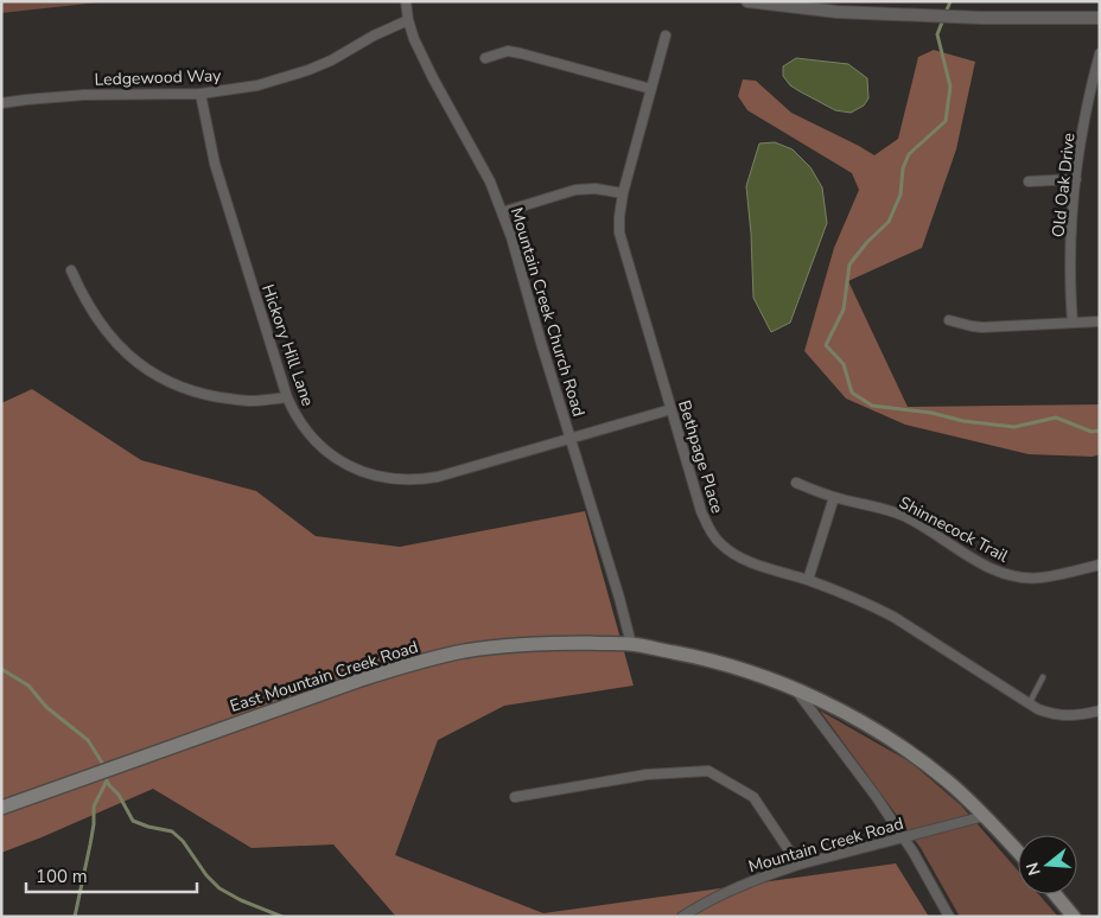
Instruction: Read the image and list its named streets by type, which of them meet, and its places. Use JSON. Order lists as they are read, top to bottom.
{
  "streets": {
    "main road": ["East Mountain Creek Road"],
    "street": [
      "Ledgewood Way",
      "Old Oak Drive",
      "Mountain Creek Church Road",
      "Hickory Hill Lane",
      "Bethpage Place",
      "Shinnecock Trail",
      "Mountain Creek Road"
    ]
  },
  "crossings": [
    ["Ledgewood Way", "Mountain Creek Church Road"],
    ["Ledgewood Way", "Hickory Hill Lane"],
    ["Mountain Creek Church Road", "Hickory Hill Lane"],
    ["Mountain Creek Church Road", "East Mountain Creek Road"],
    ["Hickory Hill Lane", "Bethpage Place"],
    ["East Mountain Creek Road", "Mountain Creek Road"]
  ],
  "scale_bar": "100 m",
  "north": "left"
}
